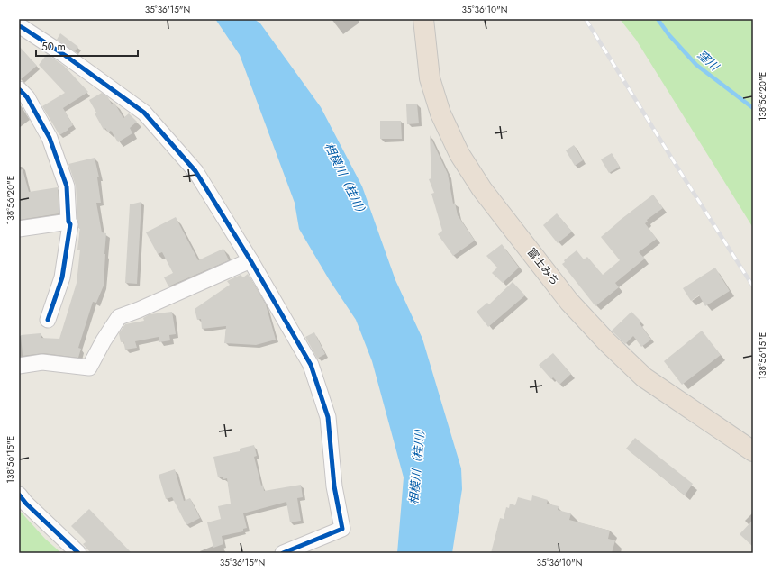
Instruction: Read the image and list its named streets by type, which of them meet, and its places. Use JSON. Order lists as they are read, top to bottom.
{
  "streets": {
    "highway": ["富士みち"]
  },
  "water": ["窪川", "相模川（桂川）"],
  "scale_bar": "50 m",
  "coordinates": [
    "35°36'15\"N",
    "35°36'10\"N",
    "138°56'20\"E",
    "138°56'15\"E"
  ]
}
